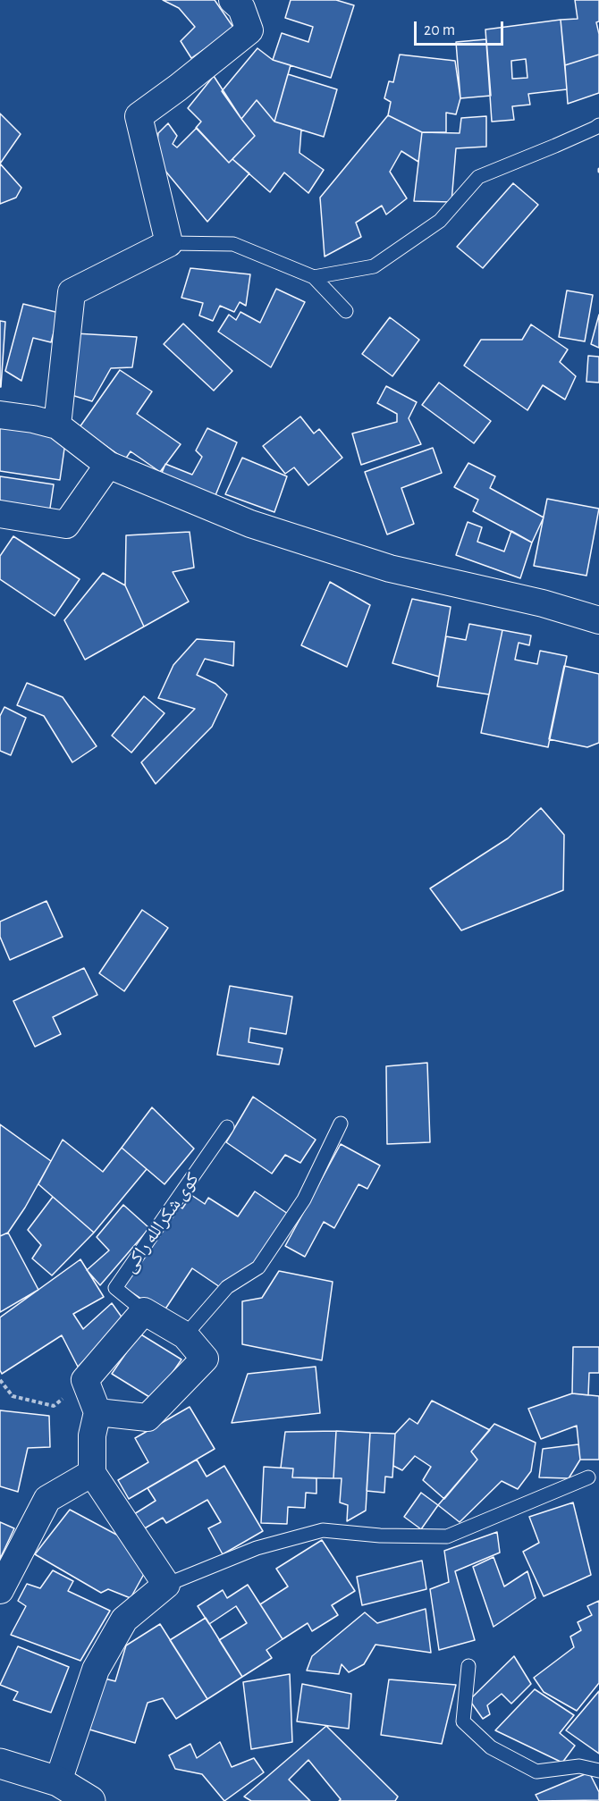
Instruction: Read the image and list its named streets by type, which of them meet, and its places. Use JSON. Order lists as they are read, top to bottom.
{
  "streets": {
    "lane": ["کوی شکرالله راکی"]
  },
  "scale_bar": "20 m"
}
